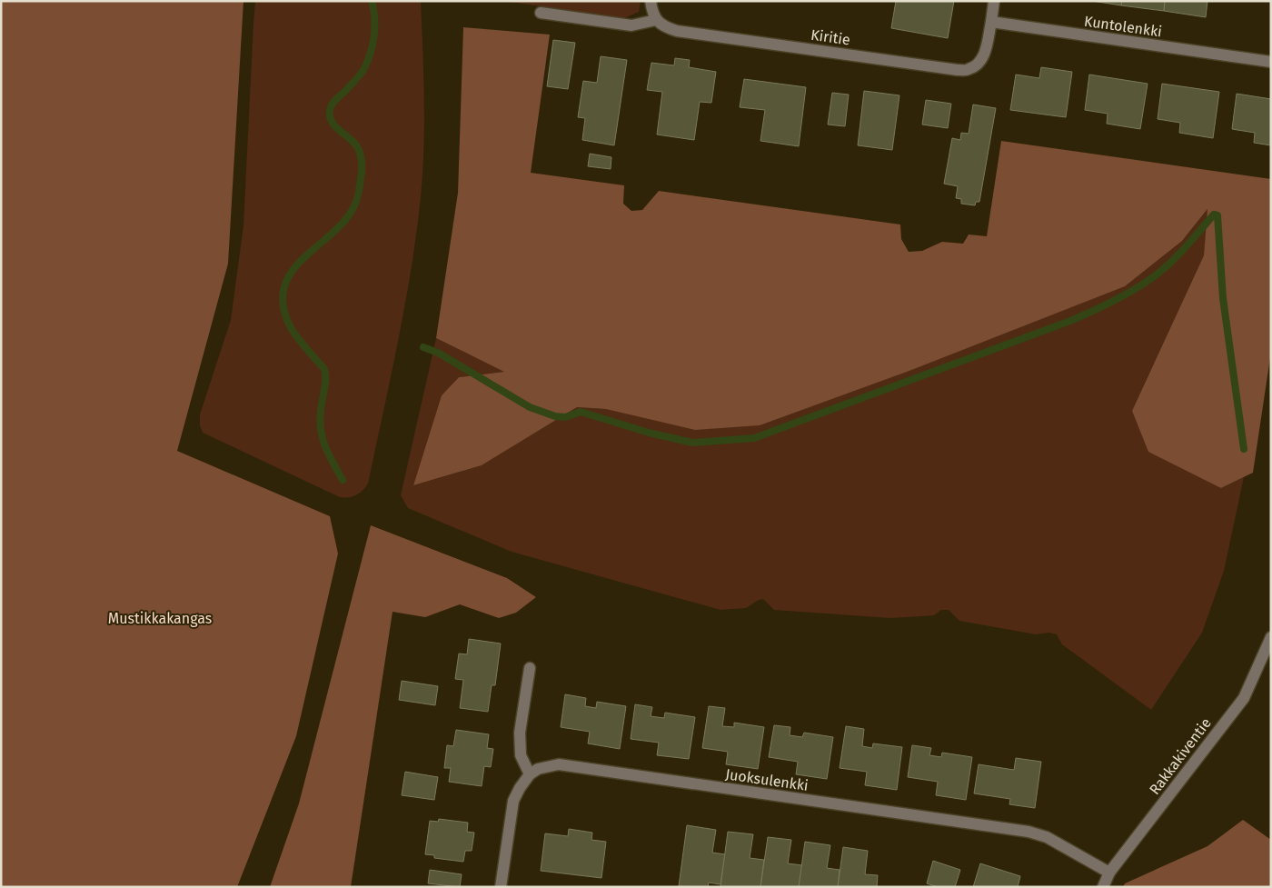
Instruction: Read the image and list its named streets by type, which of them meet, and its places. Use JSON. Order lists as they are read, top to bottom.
{
  "streets": {
    "street": [
      "Kuntolenkki",
      "Kiritie",
      "Rakkakiventie",
      "Juoksulenkki"
    ]
  },
  "crossings": [
    ["Kuntolenkki", "Kiritie"],
    ["Rakkakiventie", "Juoksulenkki"]
  ],
  "parks": ["Mustikkakangas"]
}
